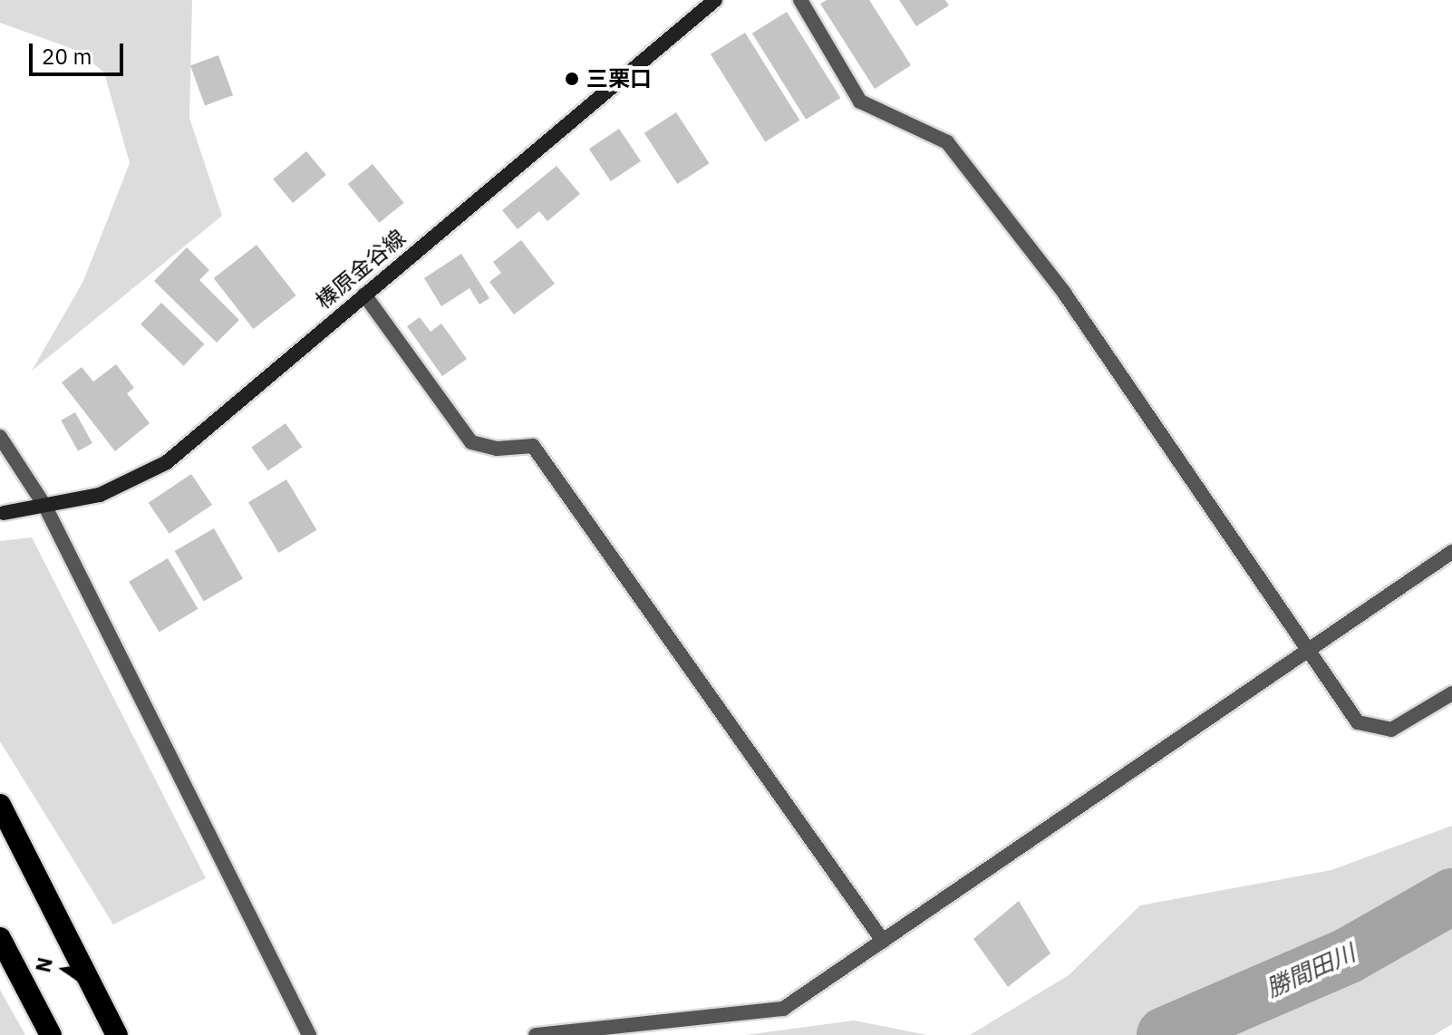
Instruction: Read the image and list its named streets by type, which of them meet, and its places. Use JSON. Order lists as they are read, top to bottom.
{
  "streets": {
    "main road": ["榛原金谷線"]
  },
  "water": ["勝間田川"],
  "places": ["三栗口"],
  "scale_bar": "20 m",
  "north": "left"
}
